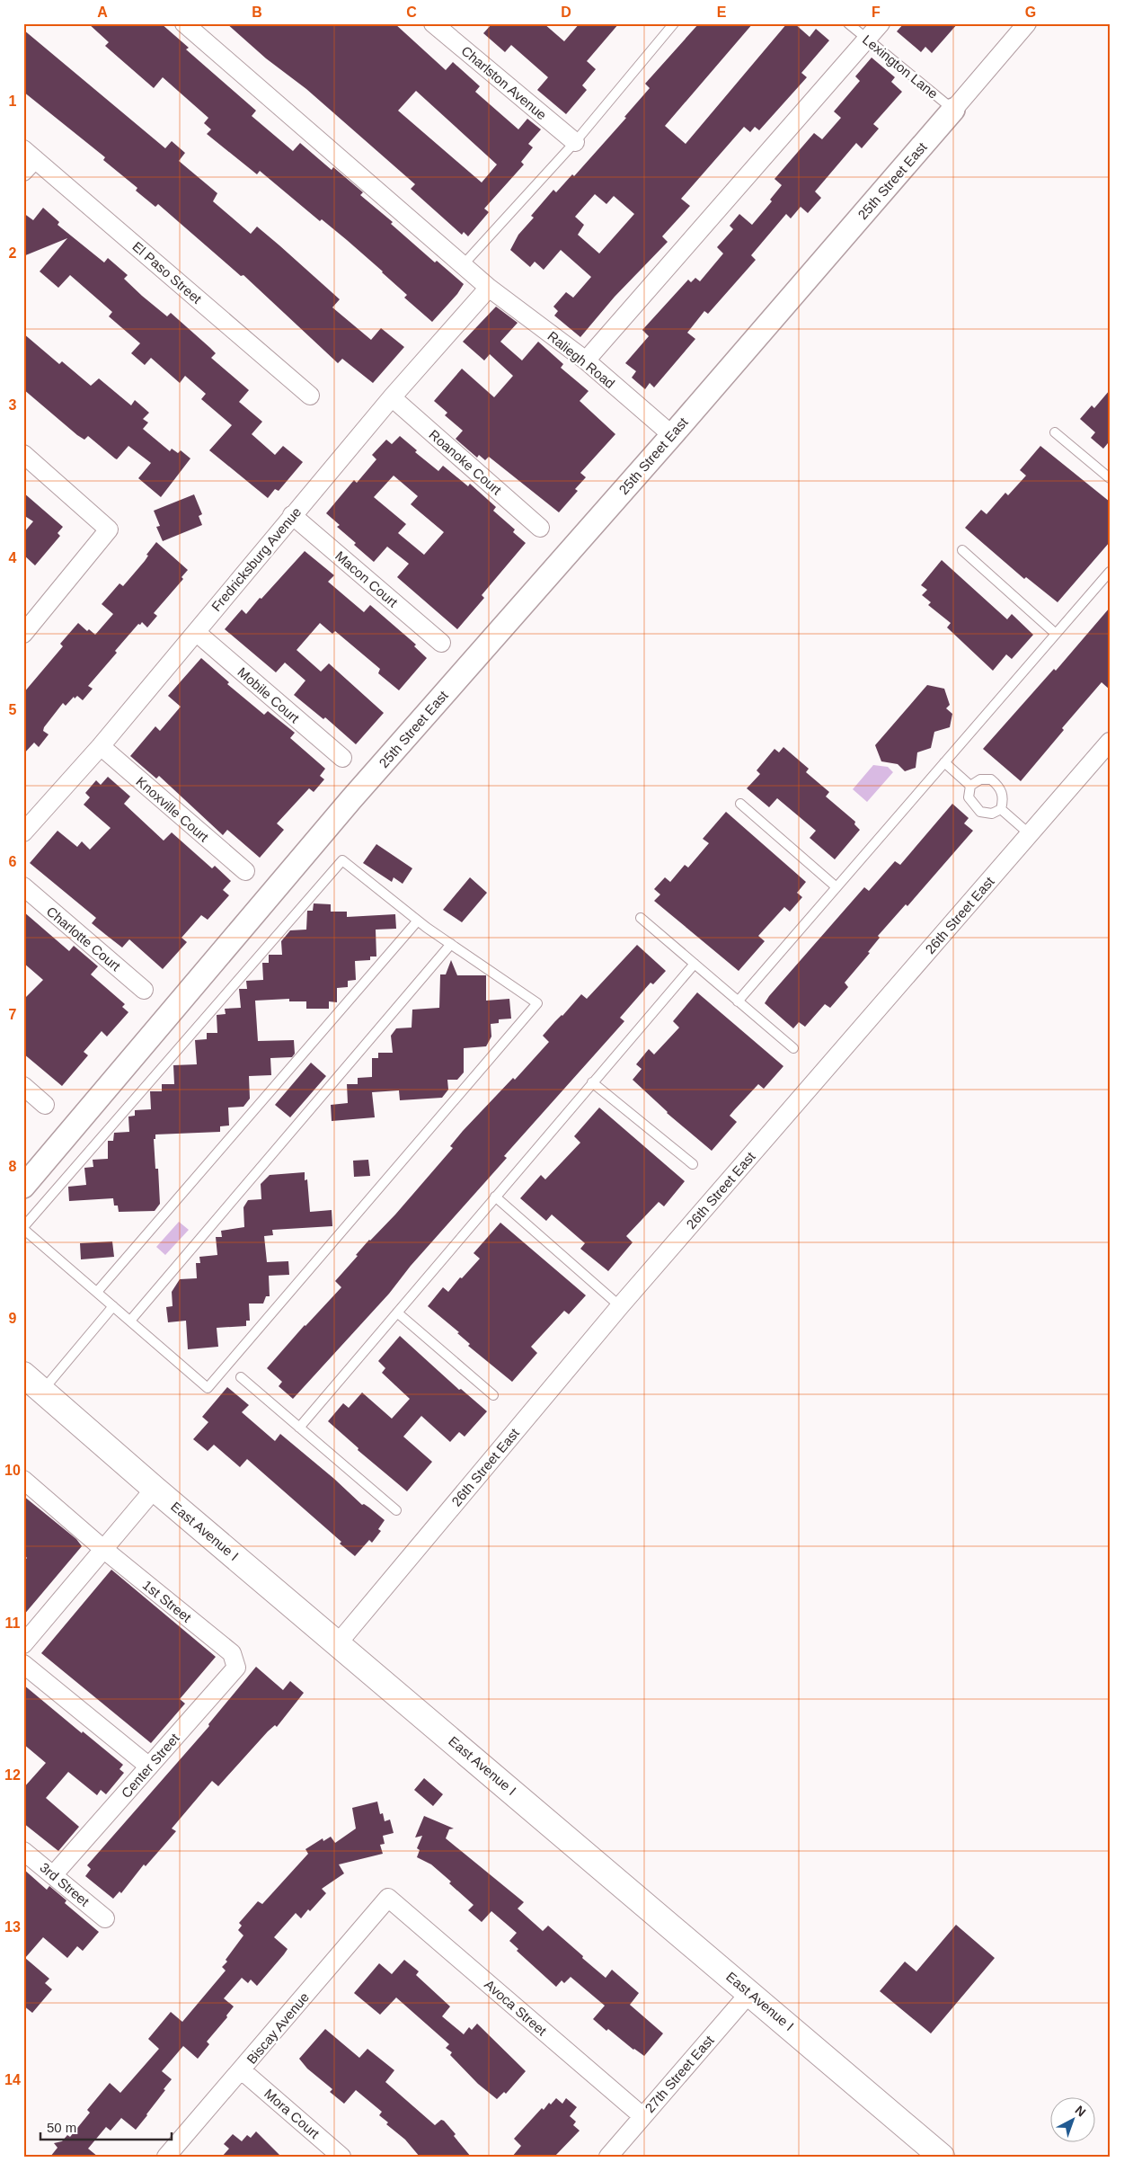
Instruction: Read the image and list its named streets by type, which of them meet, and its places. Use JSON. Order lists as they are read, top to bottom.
{
  "streets": {
    "main road": ["East Avenue I"],
    "street": [
      "Charlston Avenue",
      "25th Street East",
      "El Paso Street",
      "Raliegh Road",
      "Roanoke Court",
      "Fredricksburg Avenue",
      "Macon Court",
      "Mobile Court",
      "Knoxville Court",
      "26th Street East",
      "Charlotte Court",
      "1st Street",
      "Center Street",
      "3rd Street",
      "Avoca Street",
      "Biscay Avenue",
      "27th Street East",
      "Mora Court"
    ],
    "lane": ["Lexington Lane"]
  },
  "crossings": [
    ["Lexington Lane", "25th Street East"],
    ["25th Street East", "Raliegh Road"],
    ["Raliegh Road", "Fredricksburg Avenue"],
    ["Roanoke Court", "Fredricksburg Avenue"],
    ["Fredricksburg Avenue", "Macon Court"],
    ["Fredricksburg Avenue", "Mobile Court"],
    ["Fredricksburg Avenue", "Knoxville Court"],
    ["26th Street East", "East Avenue I"],
    ["East Avenue I", "27th Street East"],
    ["1st Street", "Center Street"],
    ["Center Street", "3rd Street"],
    ["Avoca Street", "Biscay Avenue"],
    ["Avoca Street", "27th Street East"],
    ["Biscay Avenue", "Mora Court"]
  ],
  "scale_bar": "50 m",
  "north": "top right",
  "grid": {
    "columns": [
      "A",
      "B",
      "C",
      "D",
      "E",
      "F",
      "G"
    ],
    "rows": [
      "1",
      "2",
      "3",
      "4",
      "5",
      "6",
      "7",
      "8",
      "9",
      "10",
      "11",
      "12",
      "13",
      "14"
    ]
  }
}
